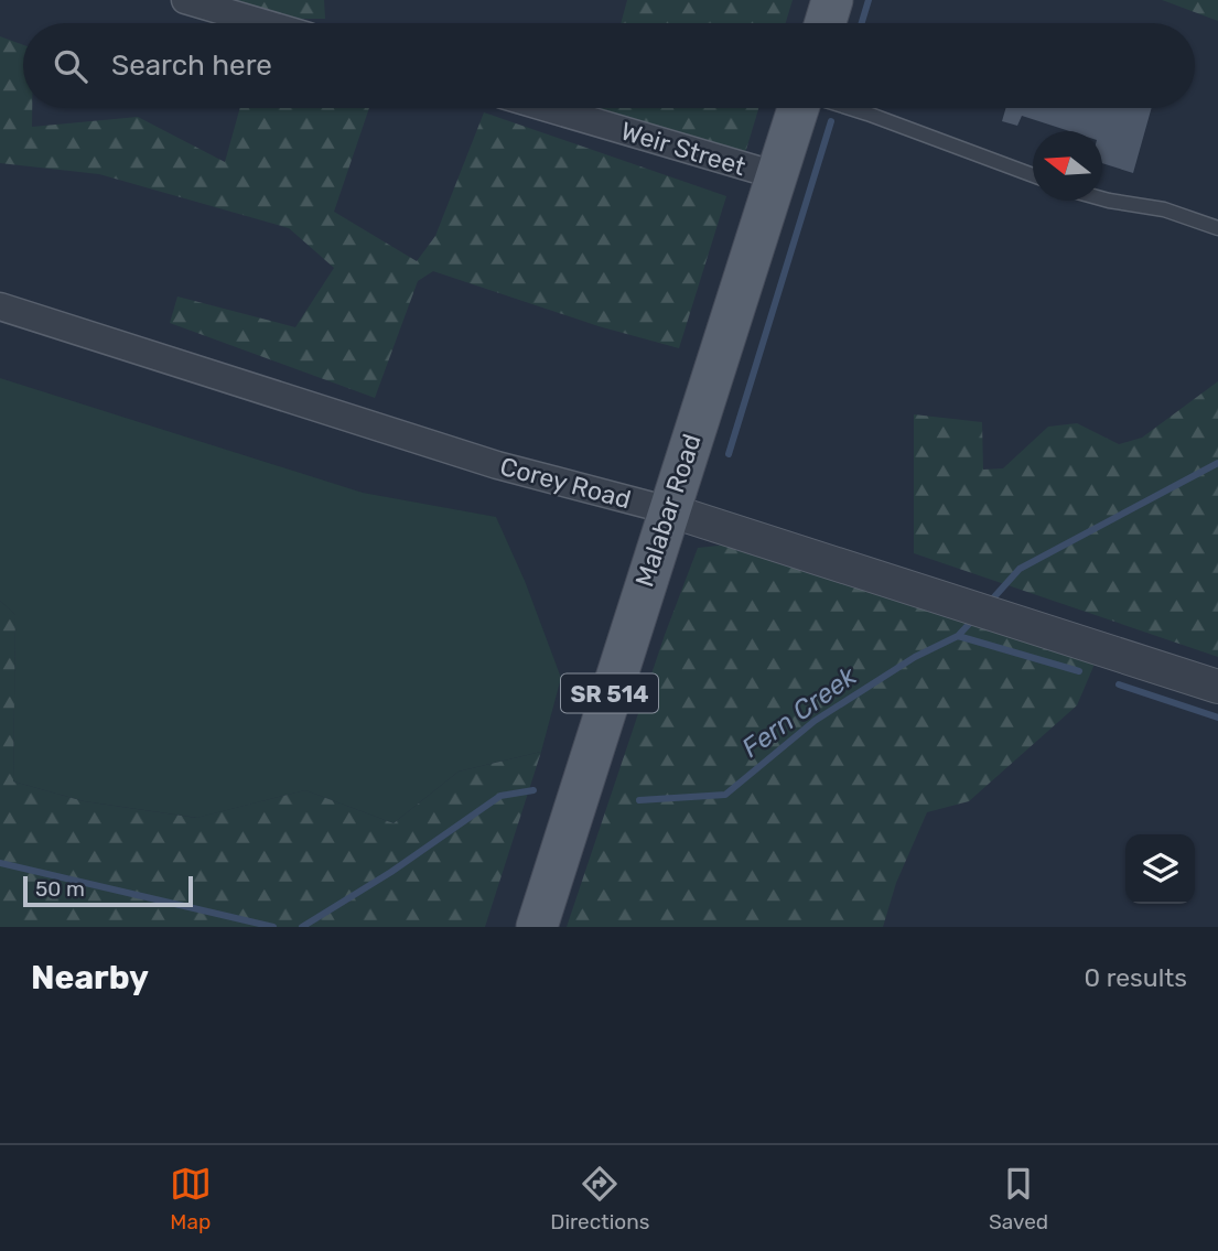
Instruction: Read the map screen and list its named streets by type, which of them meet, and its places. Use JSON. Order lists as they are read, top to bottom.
{
  "streets": {
    "main road": ["Malabar Road", "SR 514"],
    "street": ["Weir Street", "Corey Road"]
  },
  "crossings": [
    ["Weir Street", "Malabar Road"],
    ["Corey Road", "Malabar Road"]
  ],
  "water": ["Fern Creek"],
  "scale_bar": "50 m",
  "north": "left",
  "page": {
    "search": "Search here",
    "scale": "50 m",
    "heading": ["Nearby", "0 results"],
    "nav": ["Map", "Directions", "Saved"]
  }
}
